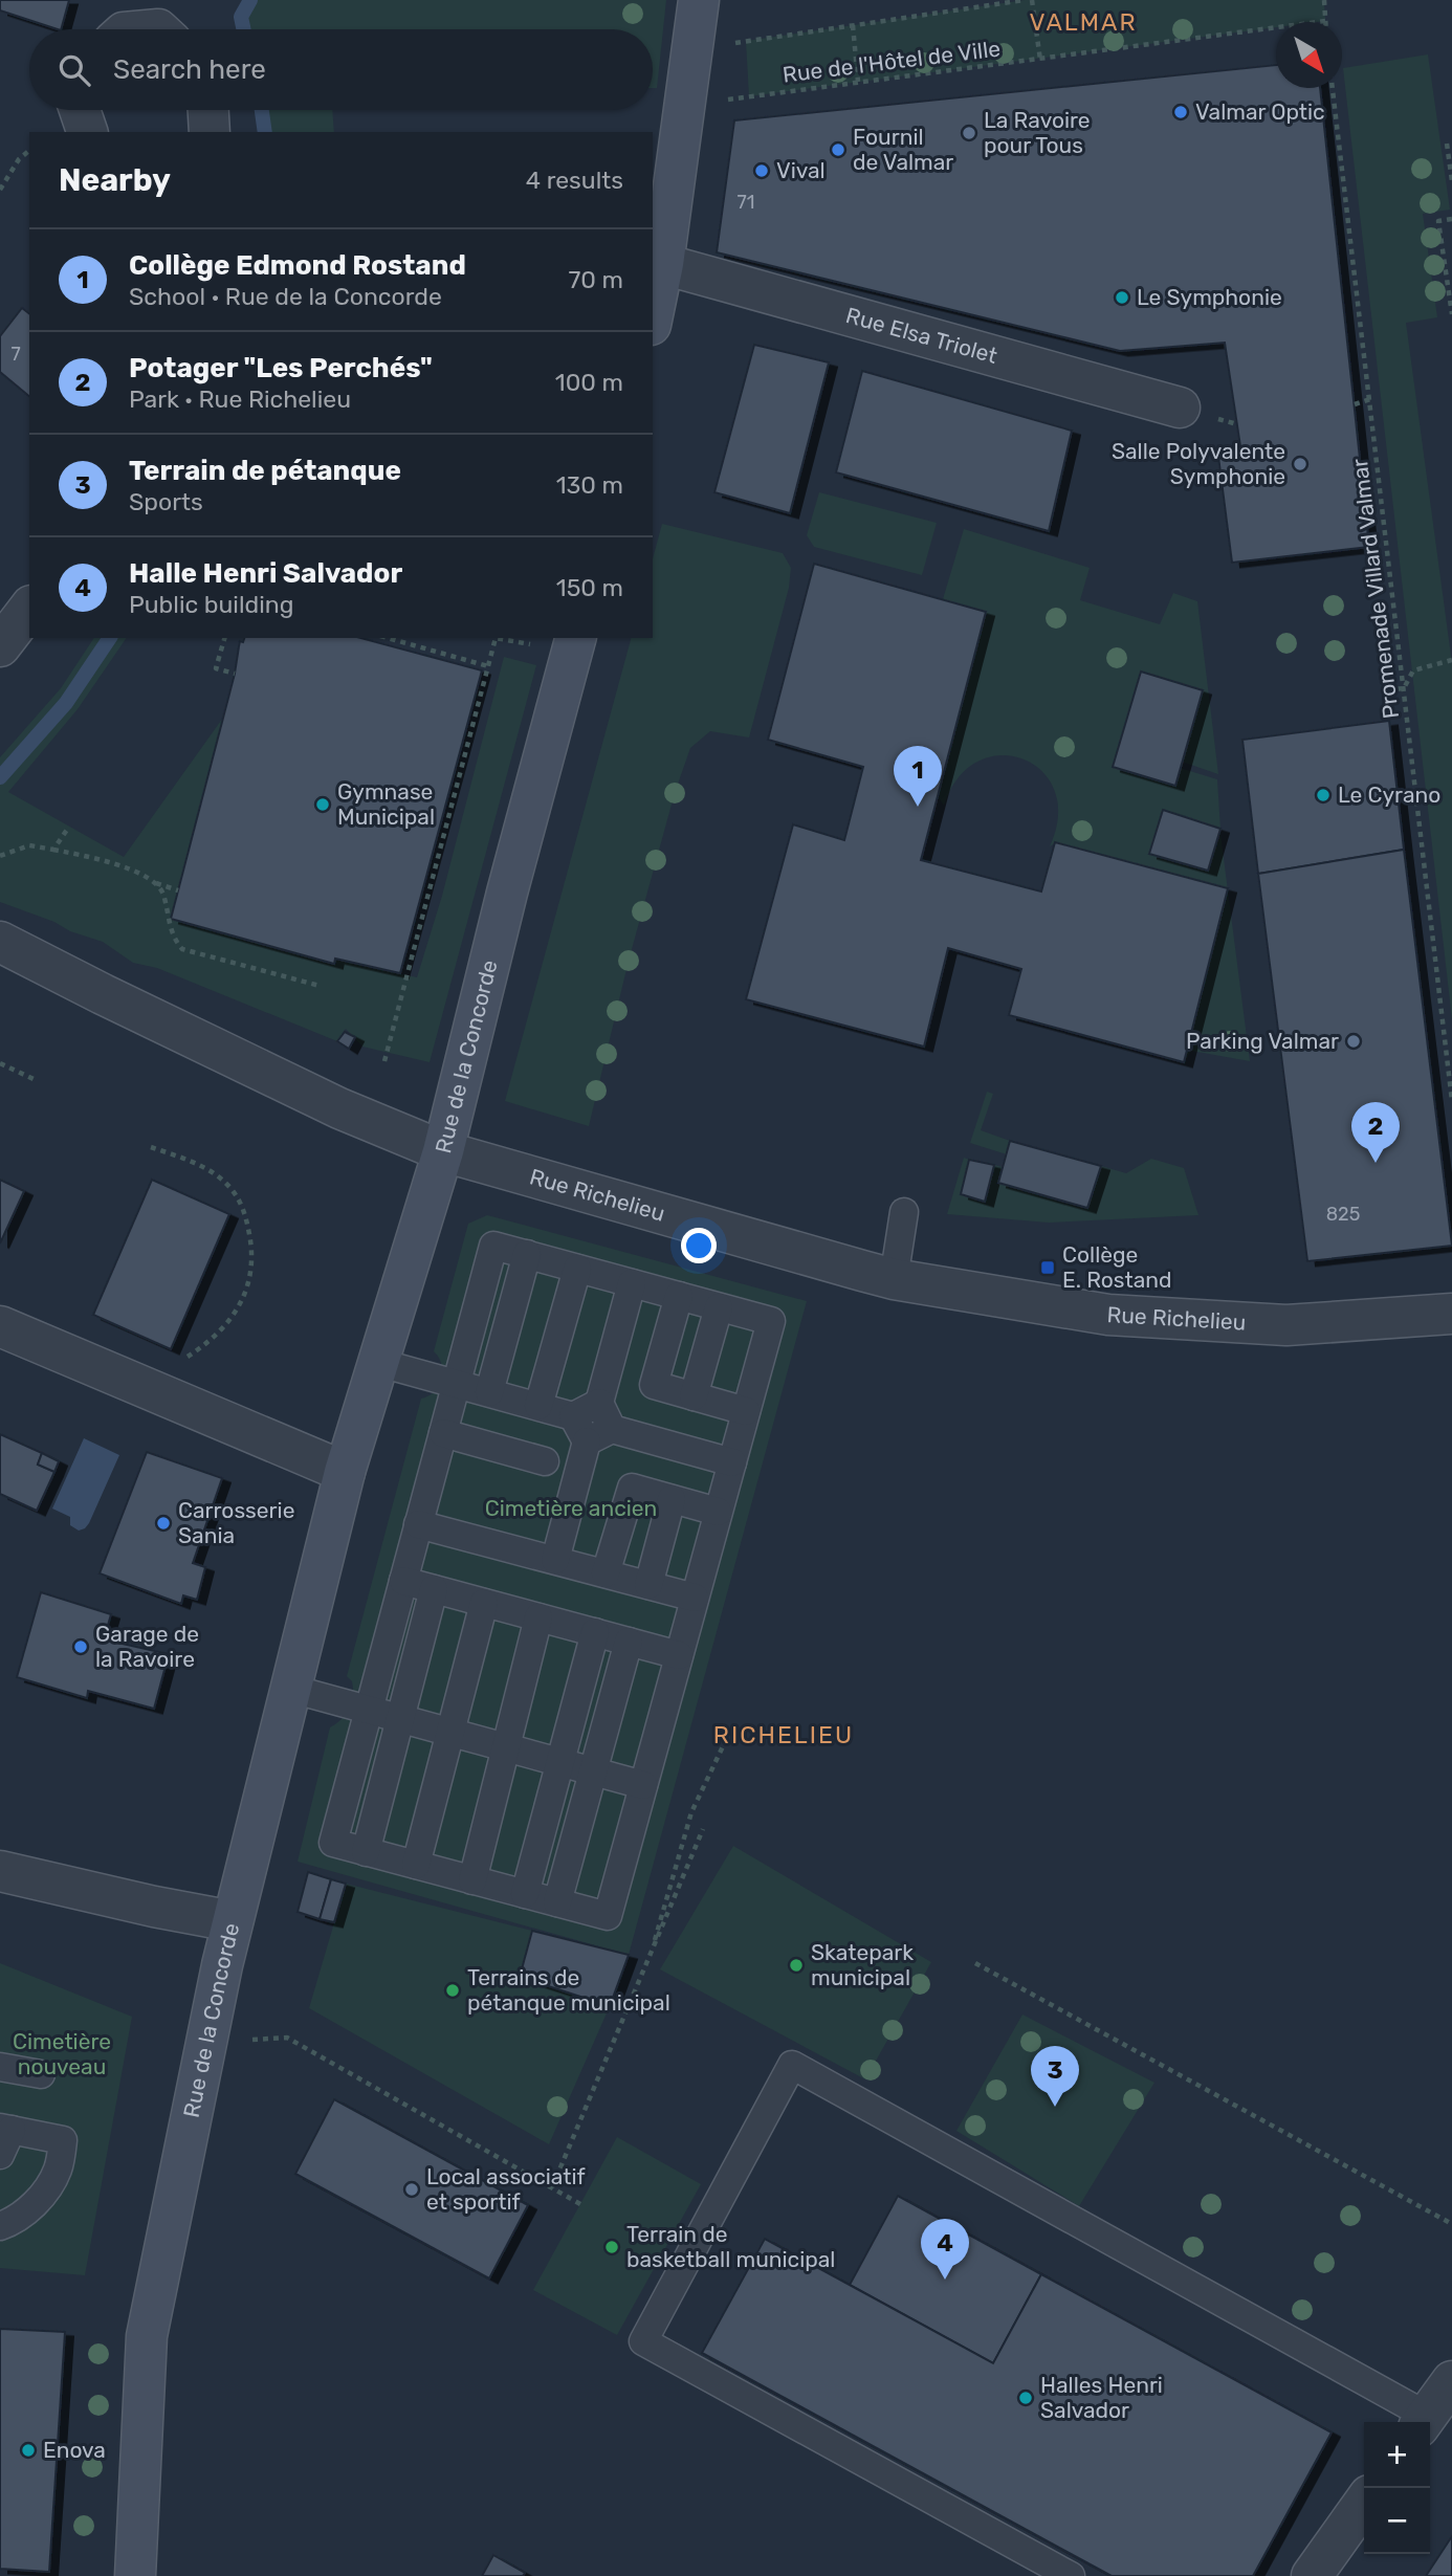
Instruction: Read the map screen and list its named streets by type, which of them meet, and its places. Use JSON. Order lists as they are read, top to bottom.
{
  "streets": {
    "street": ["Rue Elsa Triolet", "Rue de la Concorde", "Rue Richelieu"],
    "path": ["Rue de l'Hôtel de Ville", "Promenade Villard Valmar"]
  },
  "crossings": [
    ["Rue de la Concorde", "Rue Richelieu"]
  ],
  "districts": ["VALMAR", "RICHELIEU"],
  "parks": ["Cimetière ancien", "Cimetière nouveau"],
  "places": {
    "other": [
      "Valmar Optic",
      "La Ravoire pour Tous",
      "Fournil de Valmar",
      "Vival",
      "Le Symphonie",
      "Salle Polyvalente Symphonie",
      "Le Cyrano",
      "Gymnase Municipal",
      "Parking Valmar",
      "Carrosserie Sania",
      "Garage de la Ravoire",
      "Skatepark municipal",
      "Terrains de pétanque municipal",
      "Local associatif et sportif",
      "Terrain de basketball municipal",
      "Halles Henri Salvador",
      "Enova"
    ],
    "transit": ["Collège E. Rostand"]
  },
  "house_numbers": ["71", "7", "825"],
  "north": "bottom right",
  "page": {
    "search": "Search here",
    "heading": ["Nearby", "4 results"],
    "list": [
      {
        "mark": "1",
        "name": "Collège Edmond Rostand",
        "note": "School · Rue de la Concorde",
        "value": "70 m"
      },
      {
        "mark": "2",
        "name": "Potager \"Les Perchés\"",
        "note": "Park · Rue Richelieu",
        "value": "100 m"
      },
      {
        "mark": "3",
        "name": "Terrain de pétanque",
        "note": "Sports",
        "value": "130 m"
      },
      {
        "mark": "4",
        "name": "Halle Henri Salvador",
        "note": "Public building",
        "value": "150 m"
      }
    ],
    "pins": [
      "1",
      "2",
      "3",
      "4"
    ],
    "map_buttons": ["+", "−"]
  }
}
